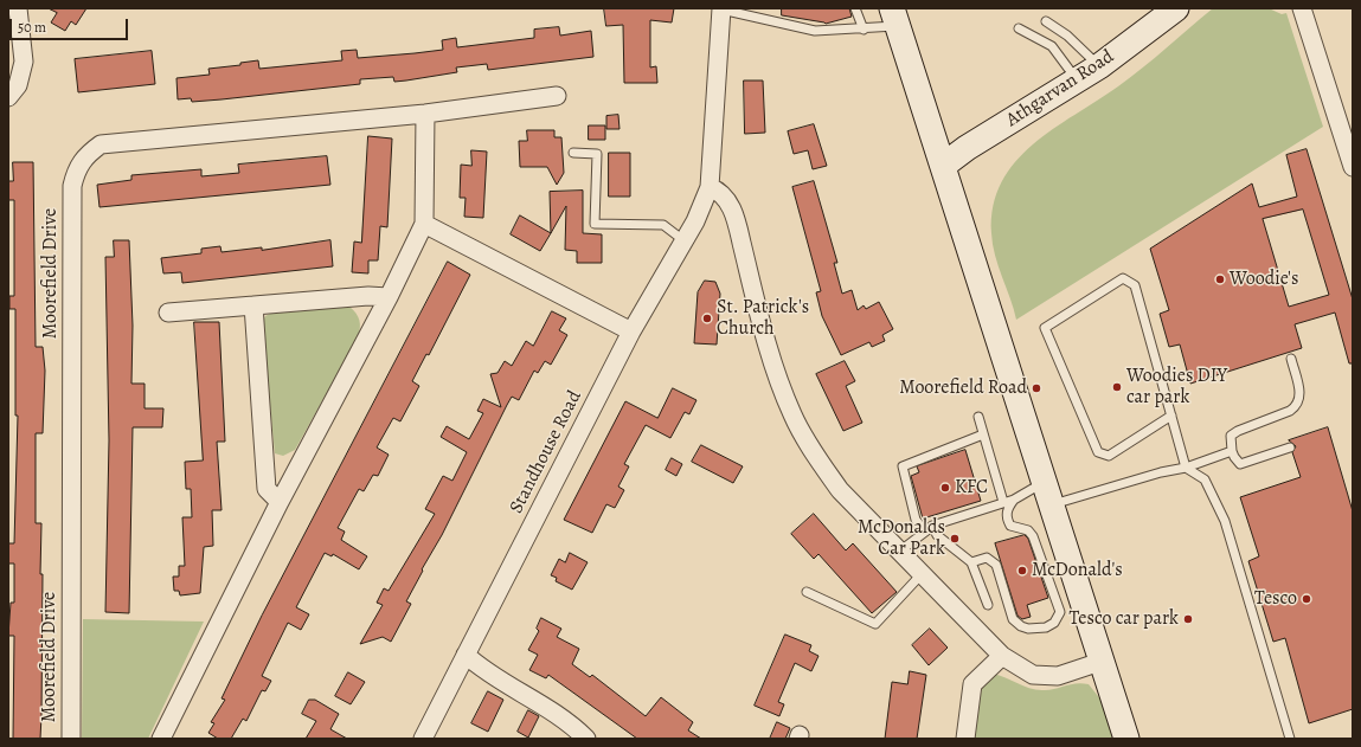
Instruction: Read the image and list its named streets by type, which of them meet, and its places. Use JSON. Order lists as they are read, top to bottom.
{
  "streets": {
    "main road": ["Athgarvan Road"],
    "street": ["Moorefield Drive", "Standhouse Road"]
  },
  "places": [
    "Woodie's",
    "St. Patrick's Church",
    "Woodies DIY car park",
    "Moorefield Road",
    "KFC",
    "McDonalds Car Park",
    "McDonald's",
    "Tesco",
    "Tesco car park"
  ],
  "scale_bar": "50 m"
}
